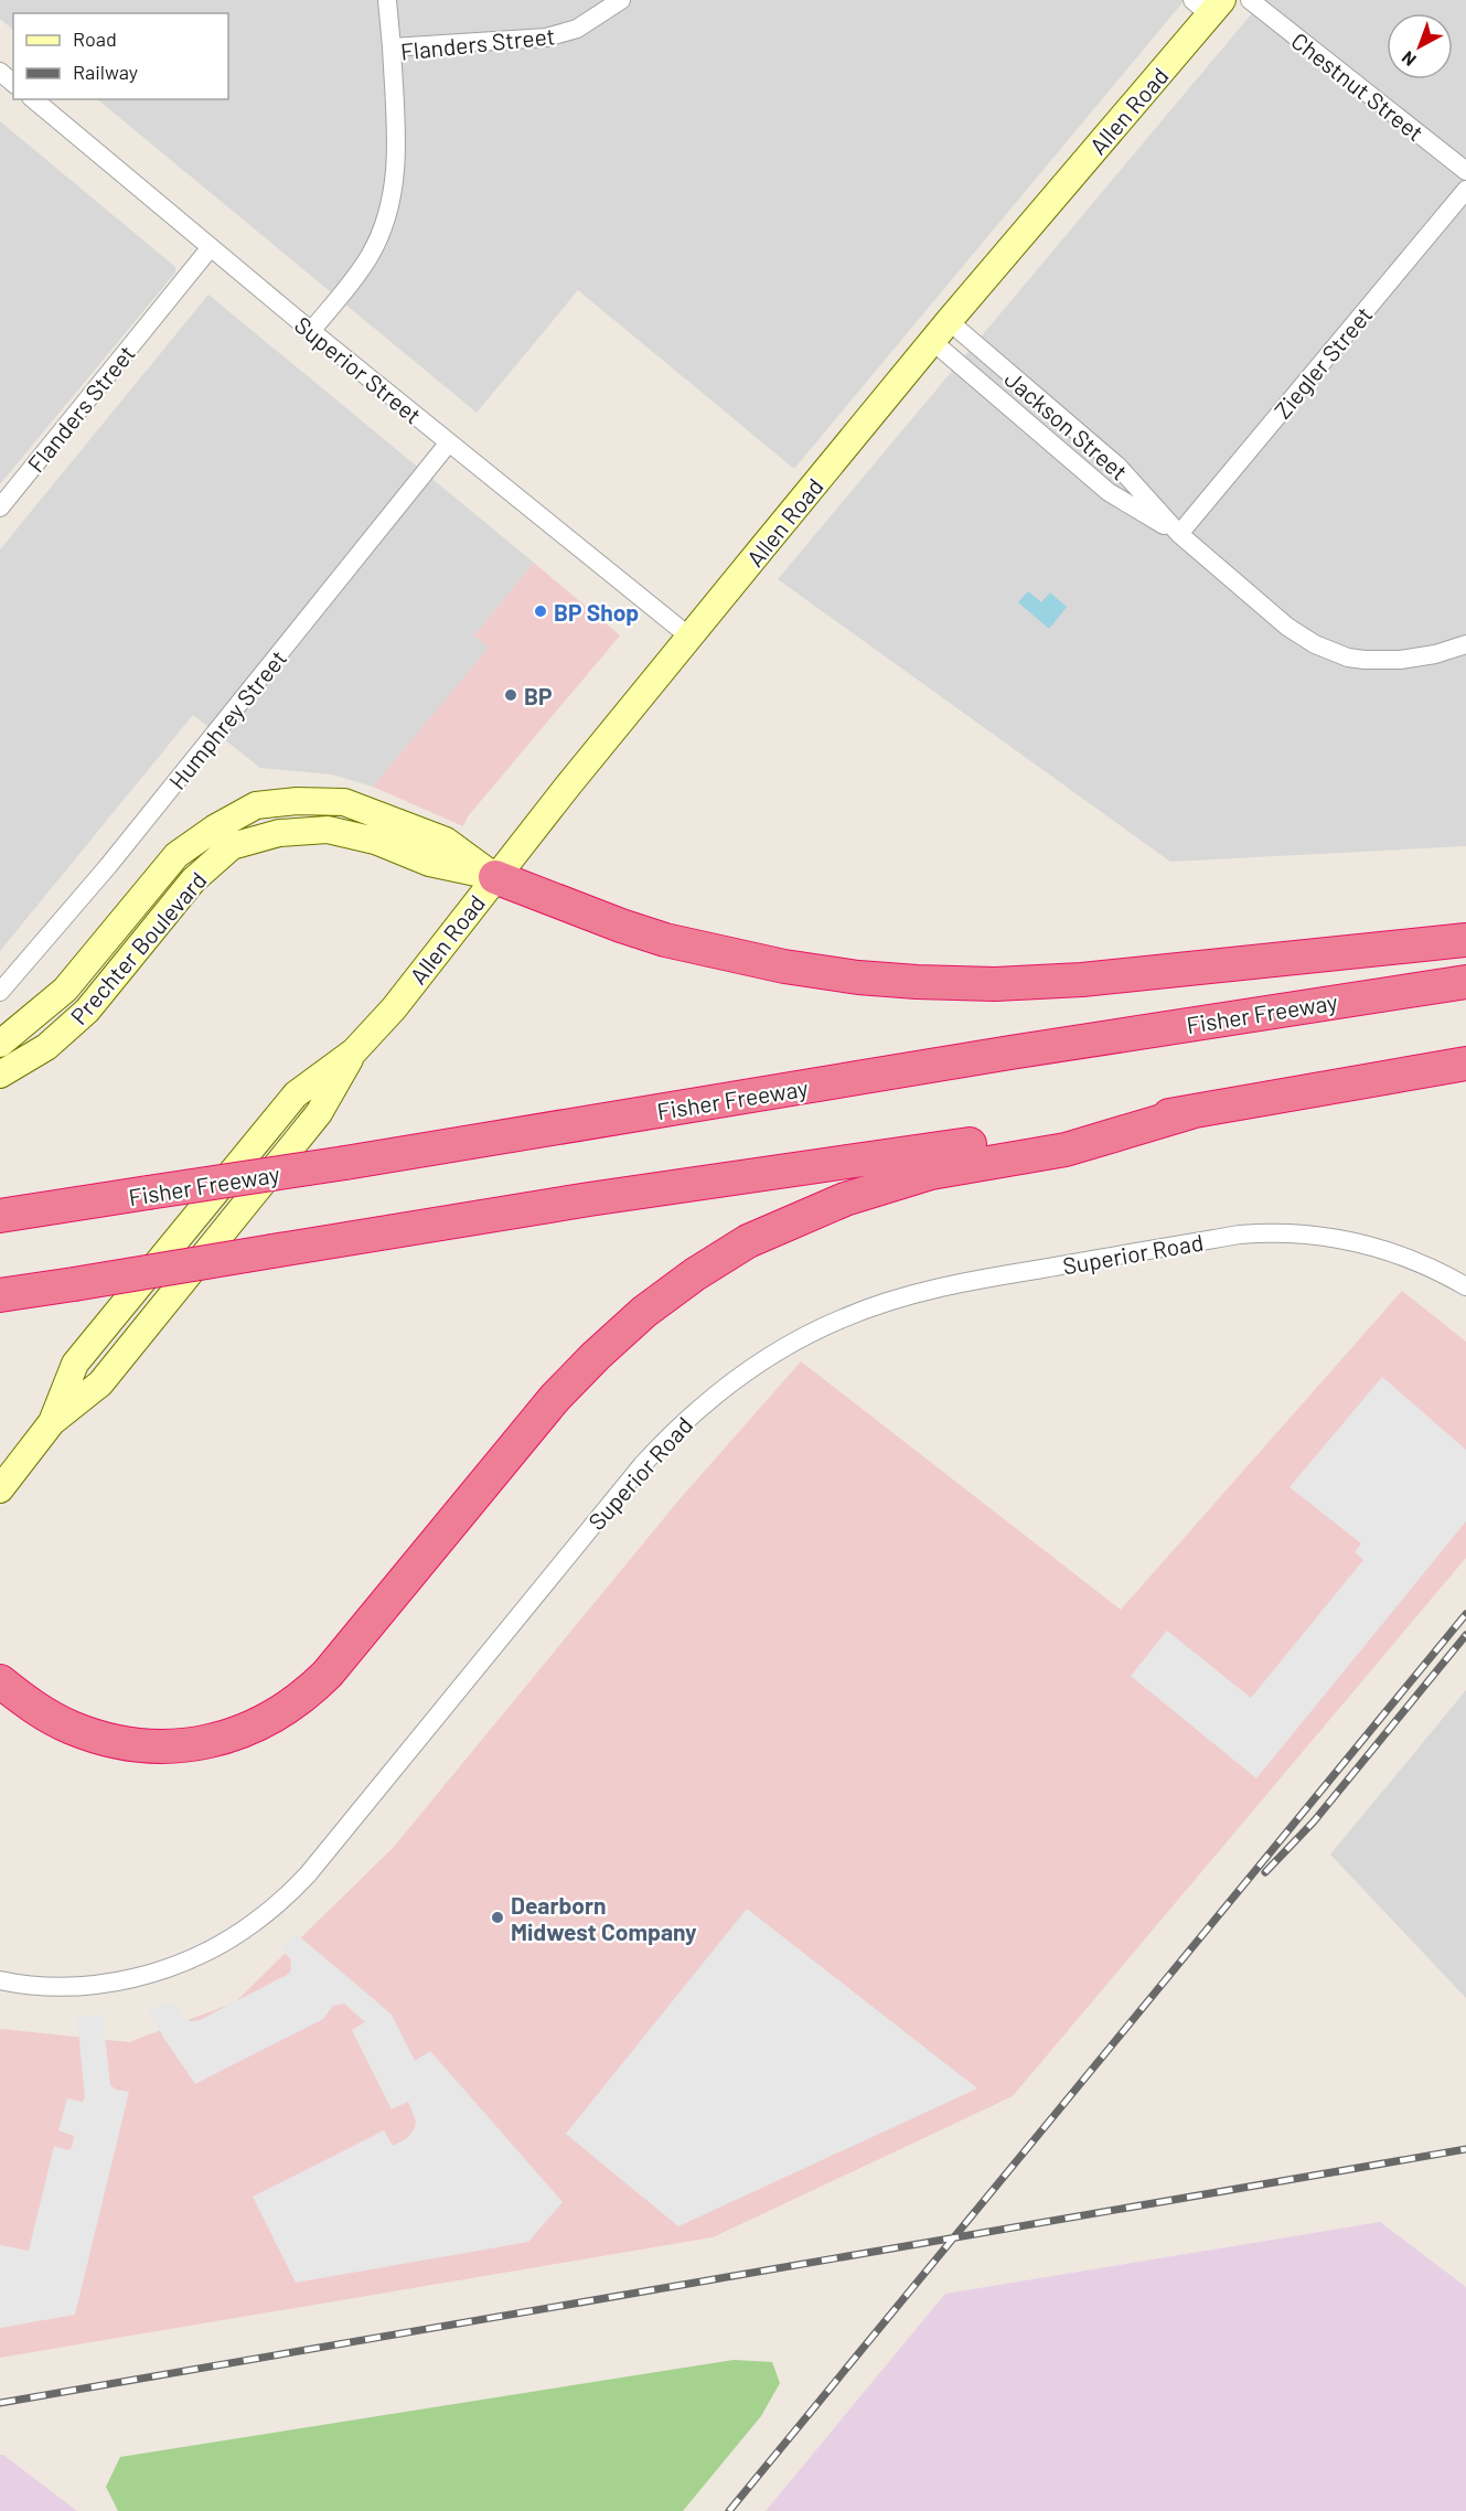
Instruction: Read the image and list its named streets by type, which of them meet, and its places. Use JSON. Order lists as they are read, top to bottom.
{
  "streets": {
    "highway": ["Fisher Freeway"],
    "main road": ["Allen Road", "Prechter Boulevard"],
    "street": [
      "Flanders Street",
      "Chestnut Street",
      "Ziegler Street",
      "Superior Street",
      "Jackson Street",
      "Humphrey Street",
      "Superior Road"
    ]
  },
  "crossings": [
    ["Flanders Street", "Superior Street"],
    ["Allen Road", "Superior Street"],
    ["Allen Road", "Jackson Street"],
    ["Allen Road", "Prechter Boulevard"],
    ["Ziegler Street", "Jackson Street"],
    ["Superior Street", "Humphrey Street"]
  ],
  "places": ["BP Shop", "BP", "Dearborn Midwest Company"],
  "legend": ["Road", "Railway"],
  "north": "bottom left"
}
